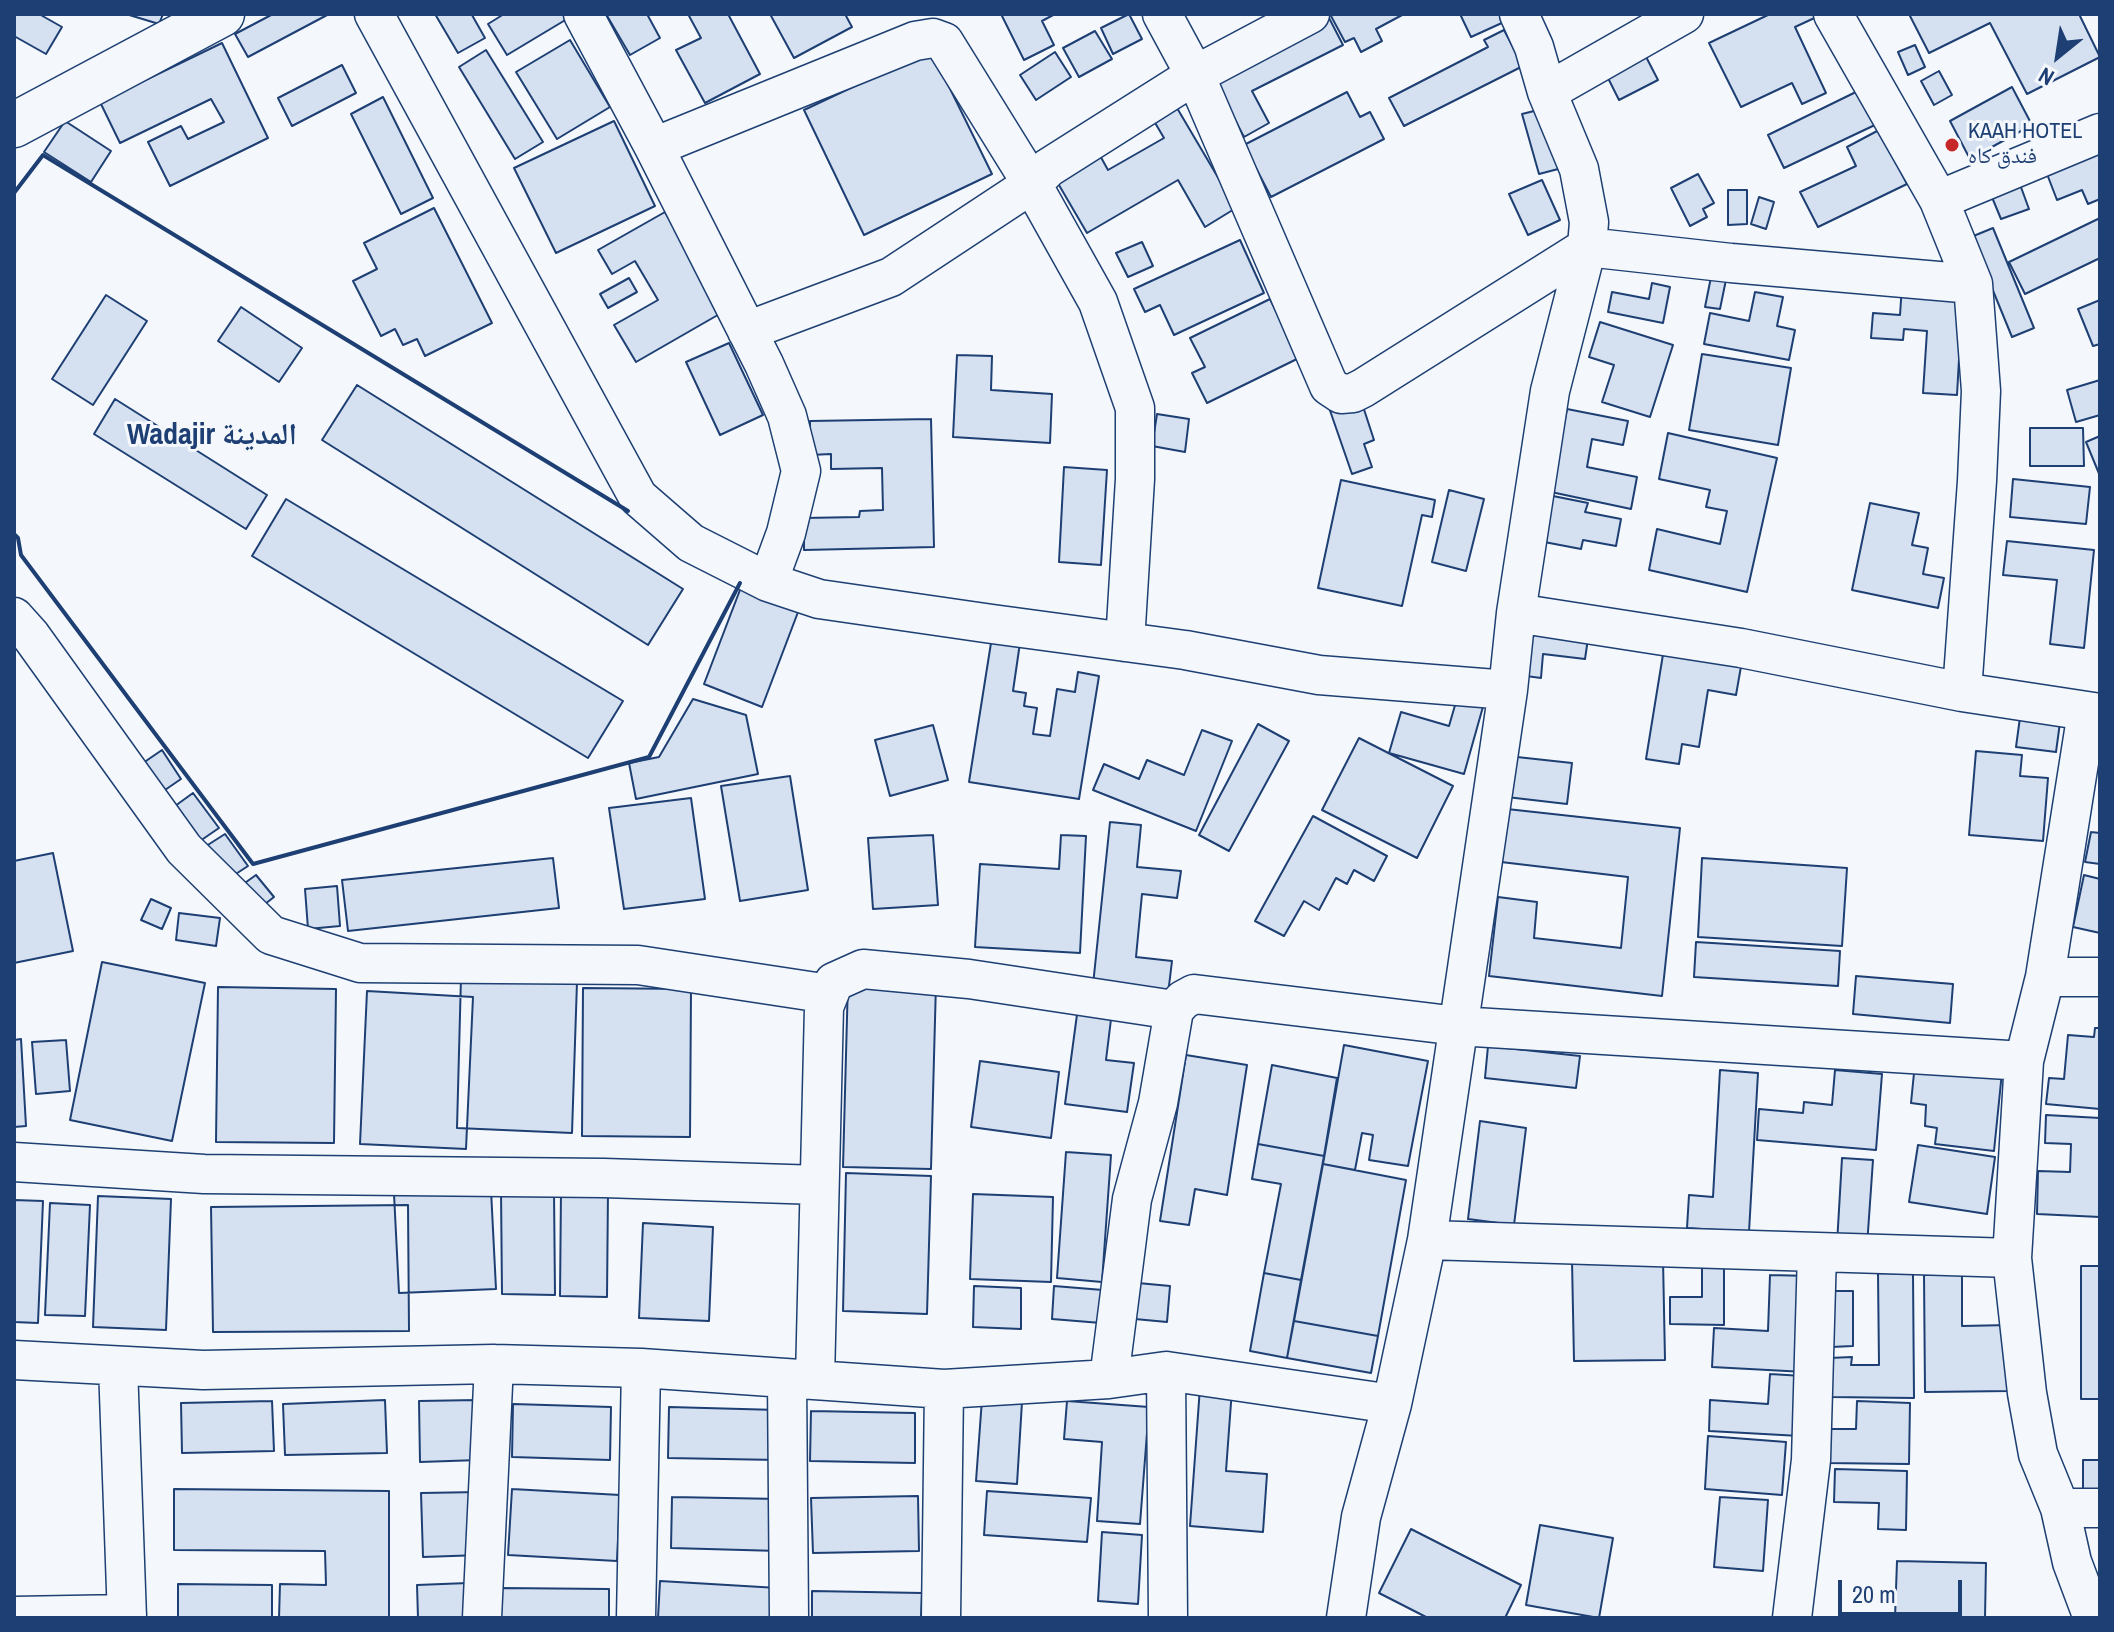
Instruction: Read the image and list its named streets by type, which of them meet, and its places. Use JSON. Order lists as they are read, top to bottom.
{
  "districts": ["Wadajir المدينة"],
  "places": ["KAAH HOTEL فندق كاه"],
  "scale_bar": "20 m",
  "north": "bottom left"
}
